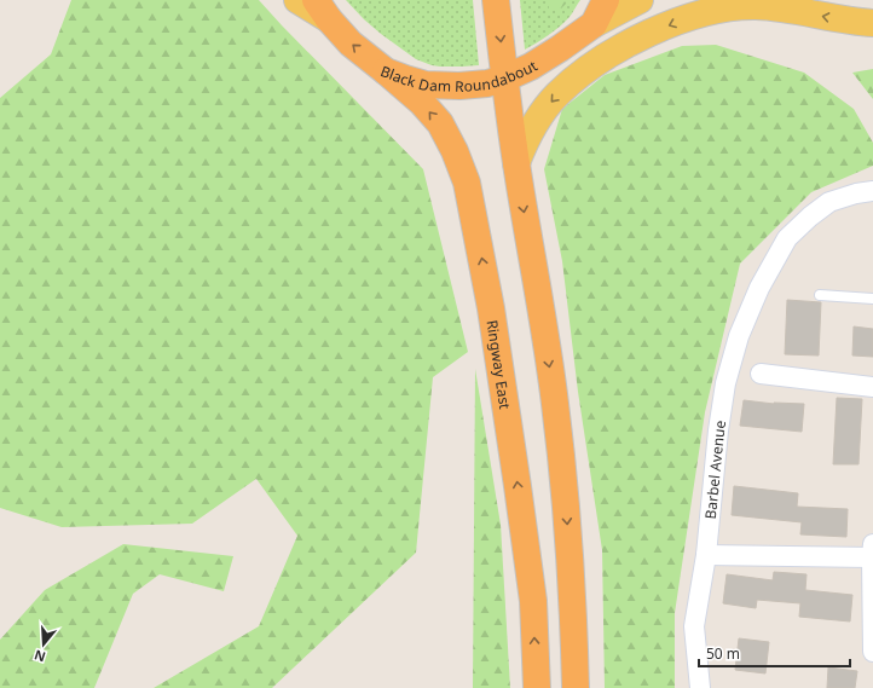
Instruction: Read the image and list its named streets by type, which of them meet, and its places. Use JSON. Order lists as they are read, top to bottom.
{
  "streets": {
    "highway": ["Black Dam Roundabout", "Ringway East"],
    "street": ["Barbel Avenue"]
  },
  "crossings": [
    ["Black Dam Roundabout", "Ringway East"]
  ],
  "scale_bar": "50 m",
  "north": "bottom"
}
